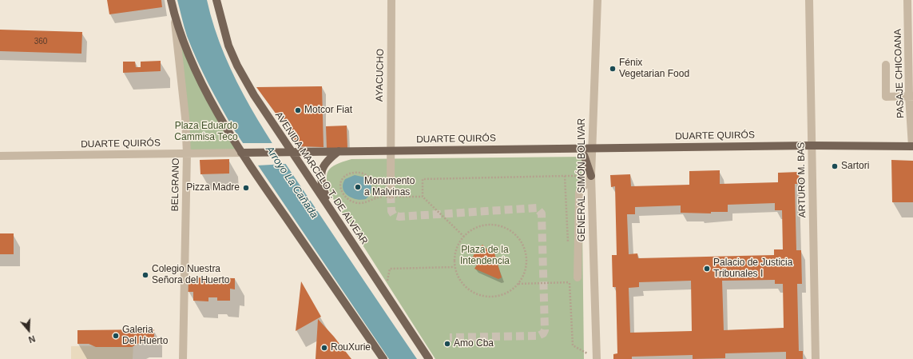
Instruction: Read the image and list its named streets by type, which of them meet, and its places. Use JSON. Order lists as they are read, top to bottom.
{
  "streets": {
    "main road": ["DUARTE QUIRÓS", "AVENIDA MARCELO T. DE ALVEAR"],
    "street": [
      "PASAJE CHICOANA",
      "AYACUCHO",
      "GENERAL SIMÓN BOLIVAR",
      "ARTURO M. BAS",
      "BELGRANO"
    ]
  },
  "crossings": [
    ["PASAJE CHICOANA", "DUARTE QUIRÓS"],
    ["AYACUCHO", "DUARTE QUIRÓS"],
    ["DUARTE QUIRÓS", "AVENIDA MARCELO T. DE ALVEAR"],
    ["DUARTE QUIRÓS", "GENERAL SIMÓN BOLIVAR"],
    ["DUARTE QUIRÓS", "ARTURO M. BAS"],
    ["DUARTE QUIRÓS", "BELGRANO"]
  ],
  "water": ["Arroyo La Cañada"],
  "parks": ["Plaza Eduardo Cammisa Teco", "Plaza de la Intendencia"],
  "places": [
    "Fénix Vegetarian Food",
    "Motcor Fiat",
    "Sartori",
    "Monumento a Malvinas",
    "Pizza Madre",
    "Palacio de Justicia Tribunales I",
    "Colegio Nuestra Señora del Huerto",
    "Galeria Del Huerto",
    "Amo Cba",
    "RouXurie"
  ],
  "house_numbers": ["360"],
  "north": "bottom"
}
